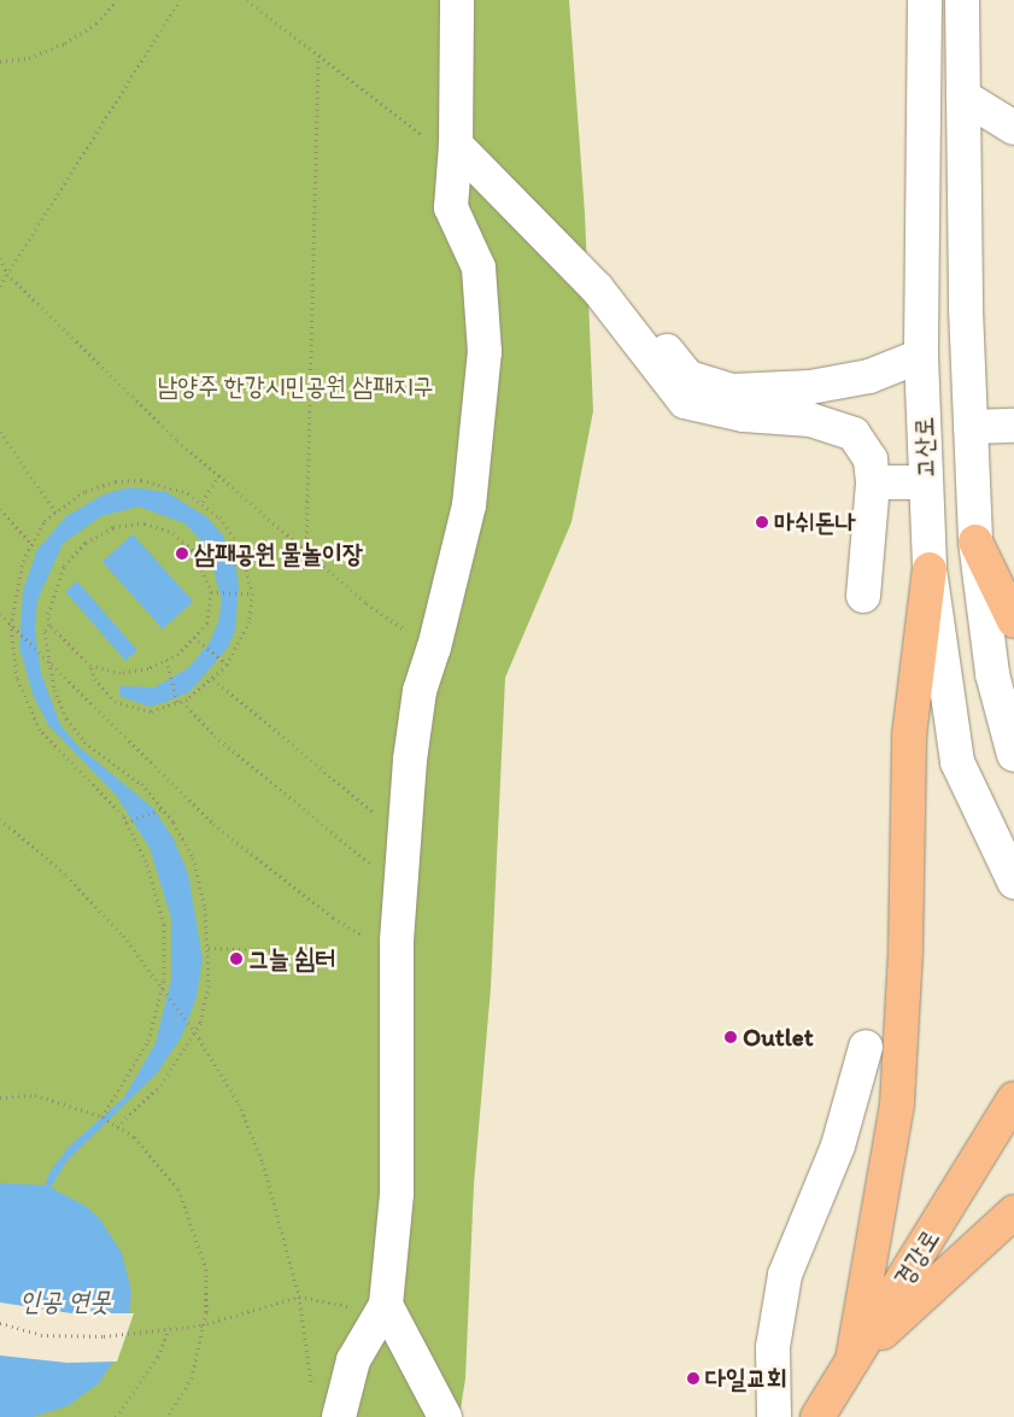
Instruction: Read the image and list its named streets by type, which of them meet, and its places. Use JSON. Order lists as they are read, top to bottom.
{
  "streets": {
    "main road": ["경강로"],
    "street": ["고산로"]
  },
  "water": ["인공 연못"],
  "parks": ["남양주 한강시민공원 삼패지구"],
  "places": [
    "마쉬돈나",
    "삼패공원 물놀이장",
    "그늘 쉼터",
    "Outlet",
    "다일교회"
  ]
}
